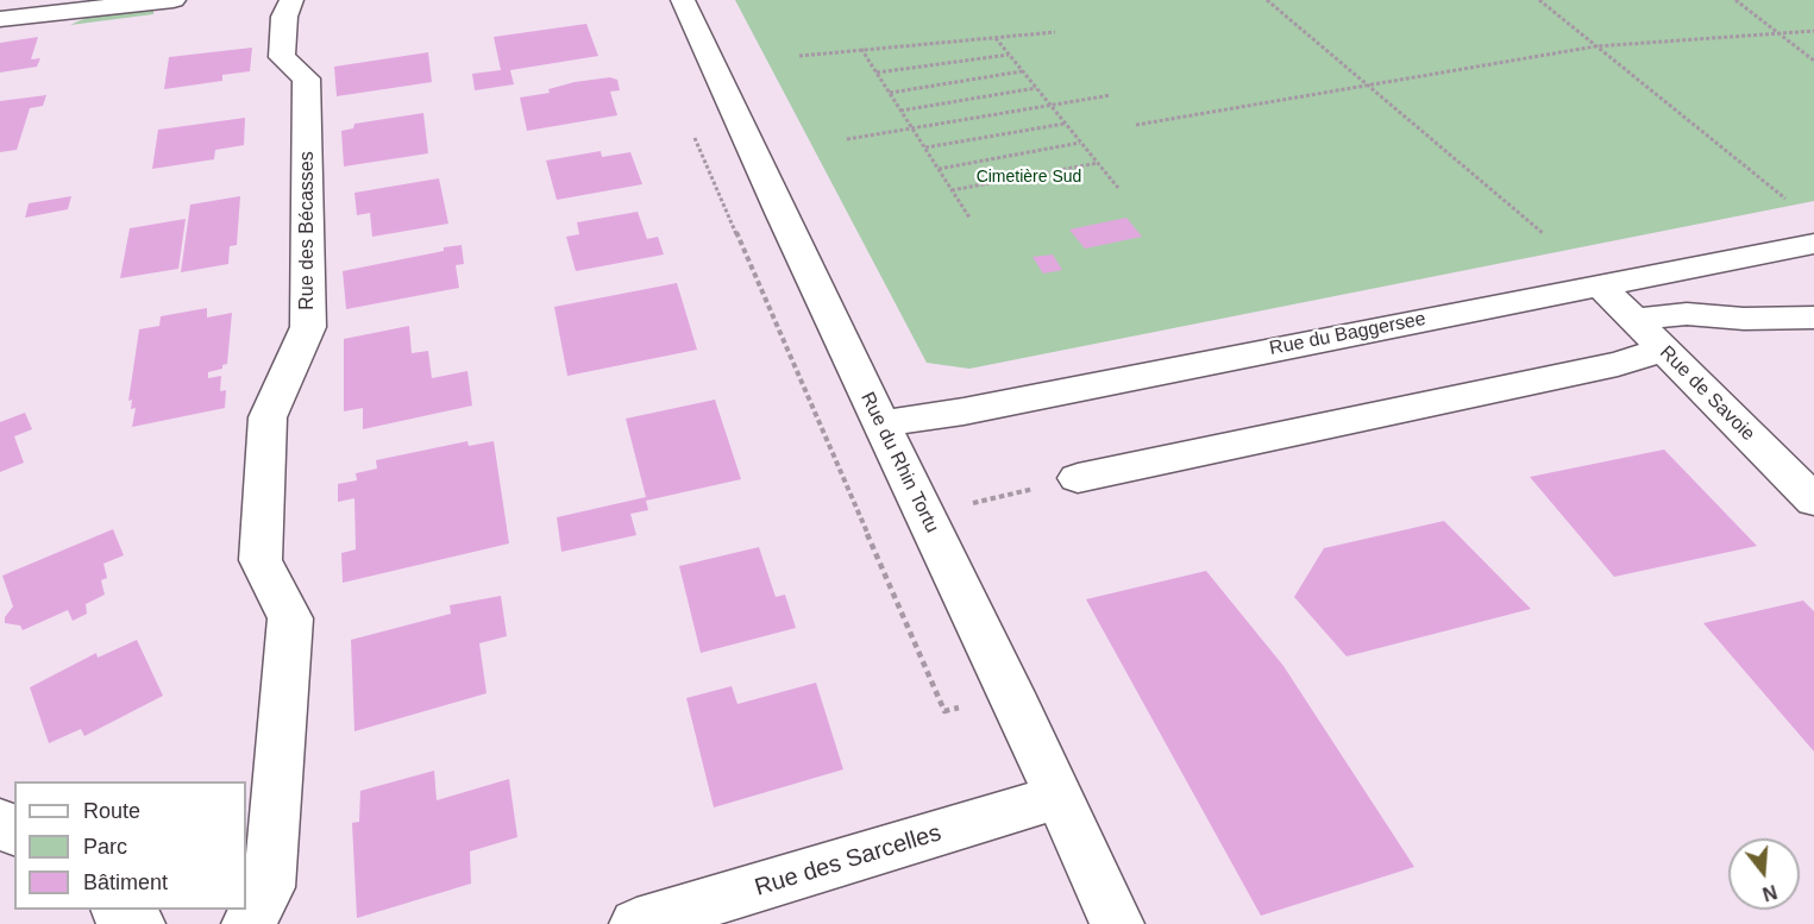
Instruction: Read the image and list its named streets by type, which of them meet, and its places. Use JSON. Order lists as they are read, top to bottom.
{
  "streets": {
    "street": [
      "Rue des Bécasses",
      "Rue du Baggersee",
      "Rue de Savoie",
      "Rue du Rhin Tortu",
      "Rue des Sarcelles"
    ]
  },
  "crossings": [
    ["Rue du Baggersee", "Rue de Savoie"],
    ["Rue du Baggersee", "Rue du Rhin Tortu"],
    ["Rue du Rhin Tortu", "Rue des Sarcelles"]
  ],
  "parks": ["Cimetière Sud"],
  "legend": ["Route", "Parc", "Bâtiment"],
  "north": "bottom"
}
